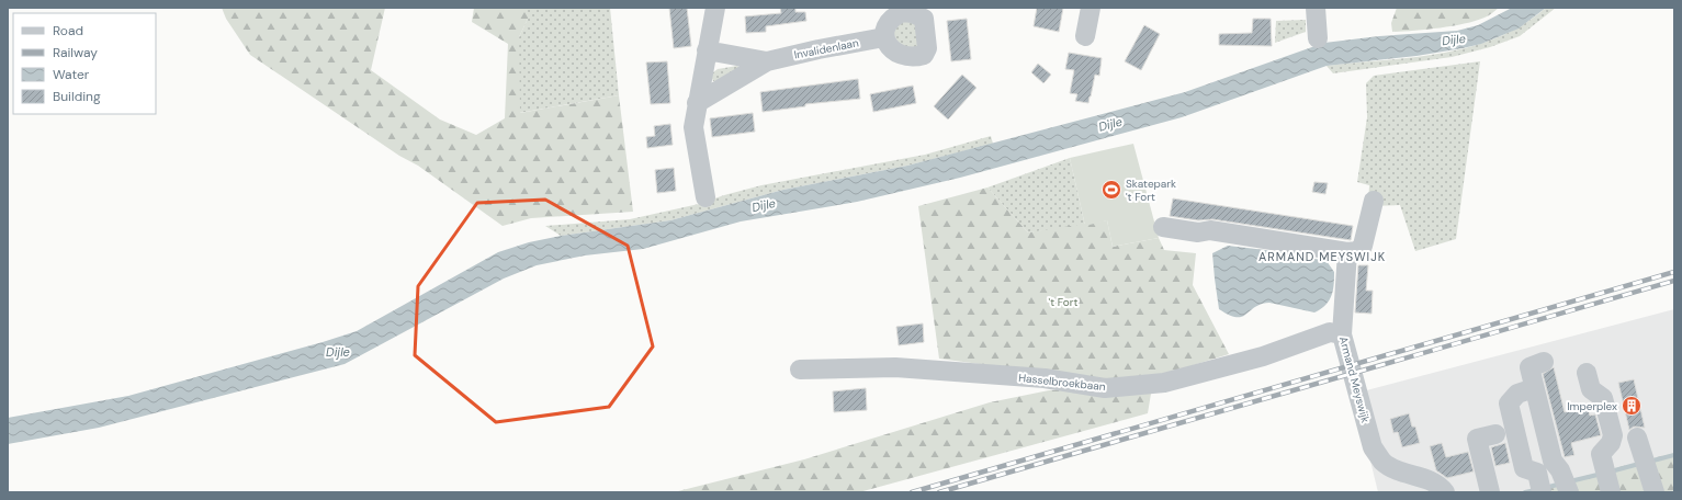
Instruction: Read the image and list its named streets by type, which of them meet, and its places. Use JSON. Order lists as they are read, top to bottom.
{
  "streets": {
    "street": ["Invalidenlaan", "Armand Meyswijk", "Hasselbroekbaan"]
  },
  "crossings": [
    ["Armand Meyswijk", "Hasselbroekbaan"]
  ],
  "districts": ["ARMAND MEYSWIJK"],
  "water": ["Dijle"],
  "parks": ["'t Fort"],
  "places": {
    "sports": ["Skatepark 't Fort"],
    "building": ["Imperplex"]
  },
  "legend": [
    "Road",
    "Railway",
    "Water",
    "Building"
  ]
}
